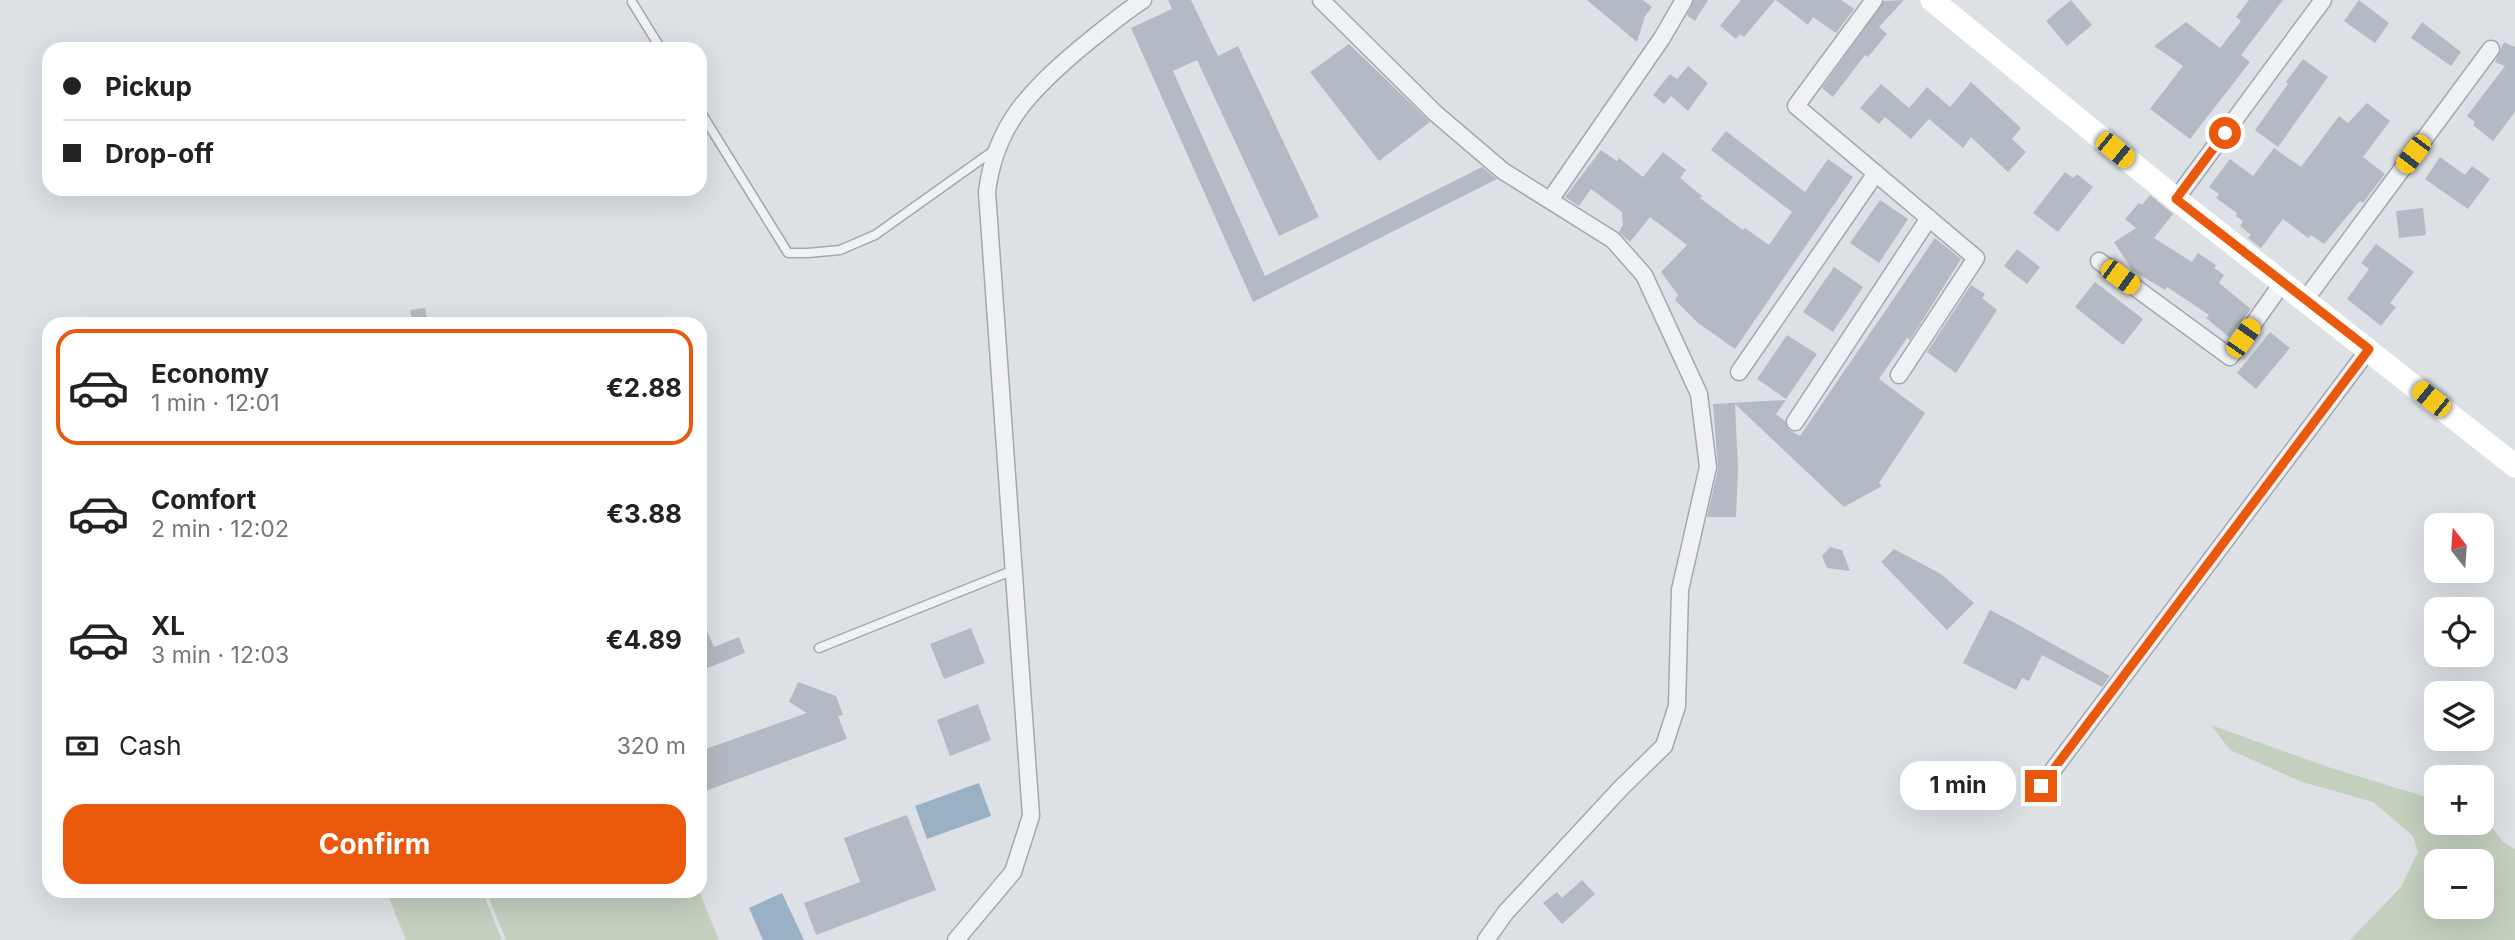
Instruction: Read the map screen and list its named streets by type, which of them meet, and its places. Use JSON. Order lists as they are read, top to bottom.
{
  "north": "top",
  "page": {
    "banner": ["Pickup", "Drop-off"],
    "list": [
      {
        "name": "Economy",
        "note": "1 min · 12:01",
        "value": "€2.88"
      },
      {
        "name": "Comfort",
        "note": "2 min · 12:02",
        "value": "€3.88"
      },
      {
        "name": "XL",
        "note": "3 min · 12:03",
        "value": "€4.89"
      }
    ],
    "map_buttons": ["+", "−"],
    "pay": ["Cash", "320 m"],
    "bubble": "1 min",
    "buttons": "Confirm"
  }
}
